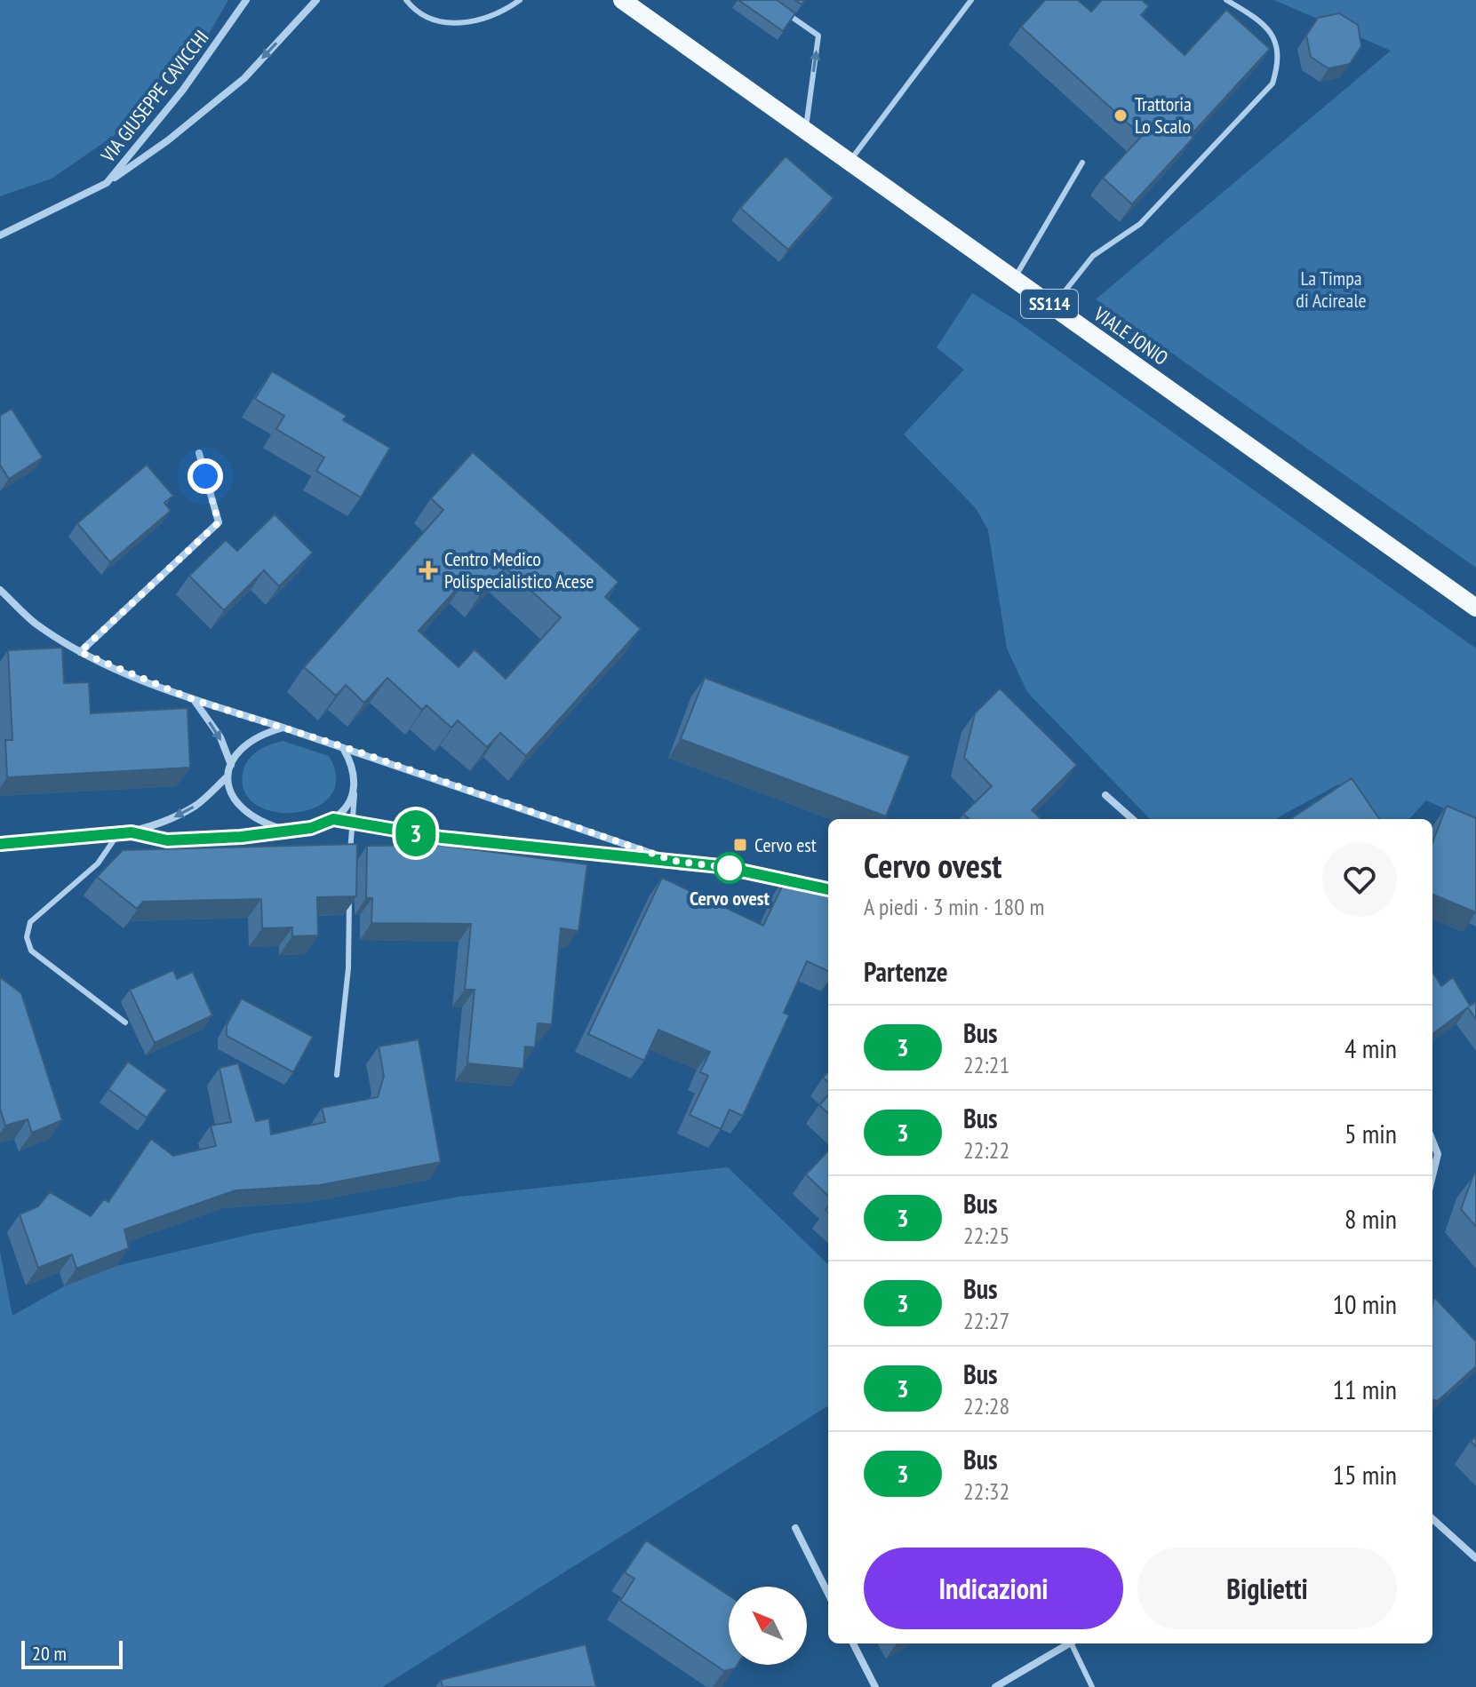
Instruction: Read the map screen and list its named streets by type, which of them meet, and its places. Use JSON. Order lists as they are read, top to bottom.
{
  "streets": {
    "main road": ["SS114", "VIALE JONIO"],
    "street": ["VIA GIUSEPPE CAVICCHI"]
  },
  "parks": ["La Timpa di Acireale"],
  "places": {
    "other": ["Trattoria Lo Scalo", "Cervo ovest"],
    "health": ["Centro Medico Polispecialistico Acese"],
    "transit": ["Cervo est"]
  },
  "lines": ["bus line 3"],
  "scale_bar": "20 m",
  "north": "top left",
  "page": {
    "on_map": "3",
    "heading": [
      ["Cervo ovest", "A piedi · 3 min · 180 m"],
      "Partenze"
    ],
    "list": [
      {
        "mark": "3",
        "name": "Bus",
        "note": "22:21",
        "value": "4 min"
      },
      {
        "mark": "3",
        "name": "Bus",
        "note": "22:22",
        "value": "5 min"
      },
      {
        "mark": "3",
        "name": "Bus",
        "note": "22:25",
        "value": "8 min"
      },
      {
        "mark": "3",
        "name": "Bus",
        "note": "22:27",
        "value": "10 min"
      },
      {
        "mark": "3",
        "name": "Bus",
        "note": "22:28",
        "value": "11 min"
      },
      {
        "mark": "3",
        "name": "Bus",
        "note": "22:32",
        "value": "15 min"
      }
    ],
    "buttons": ["Indicazioni", "Biglietti"],
    "scale": "20 m"
  }
}
